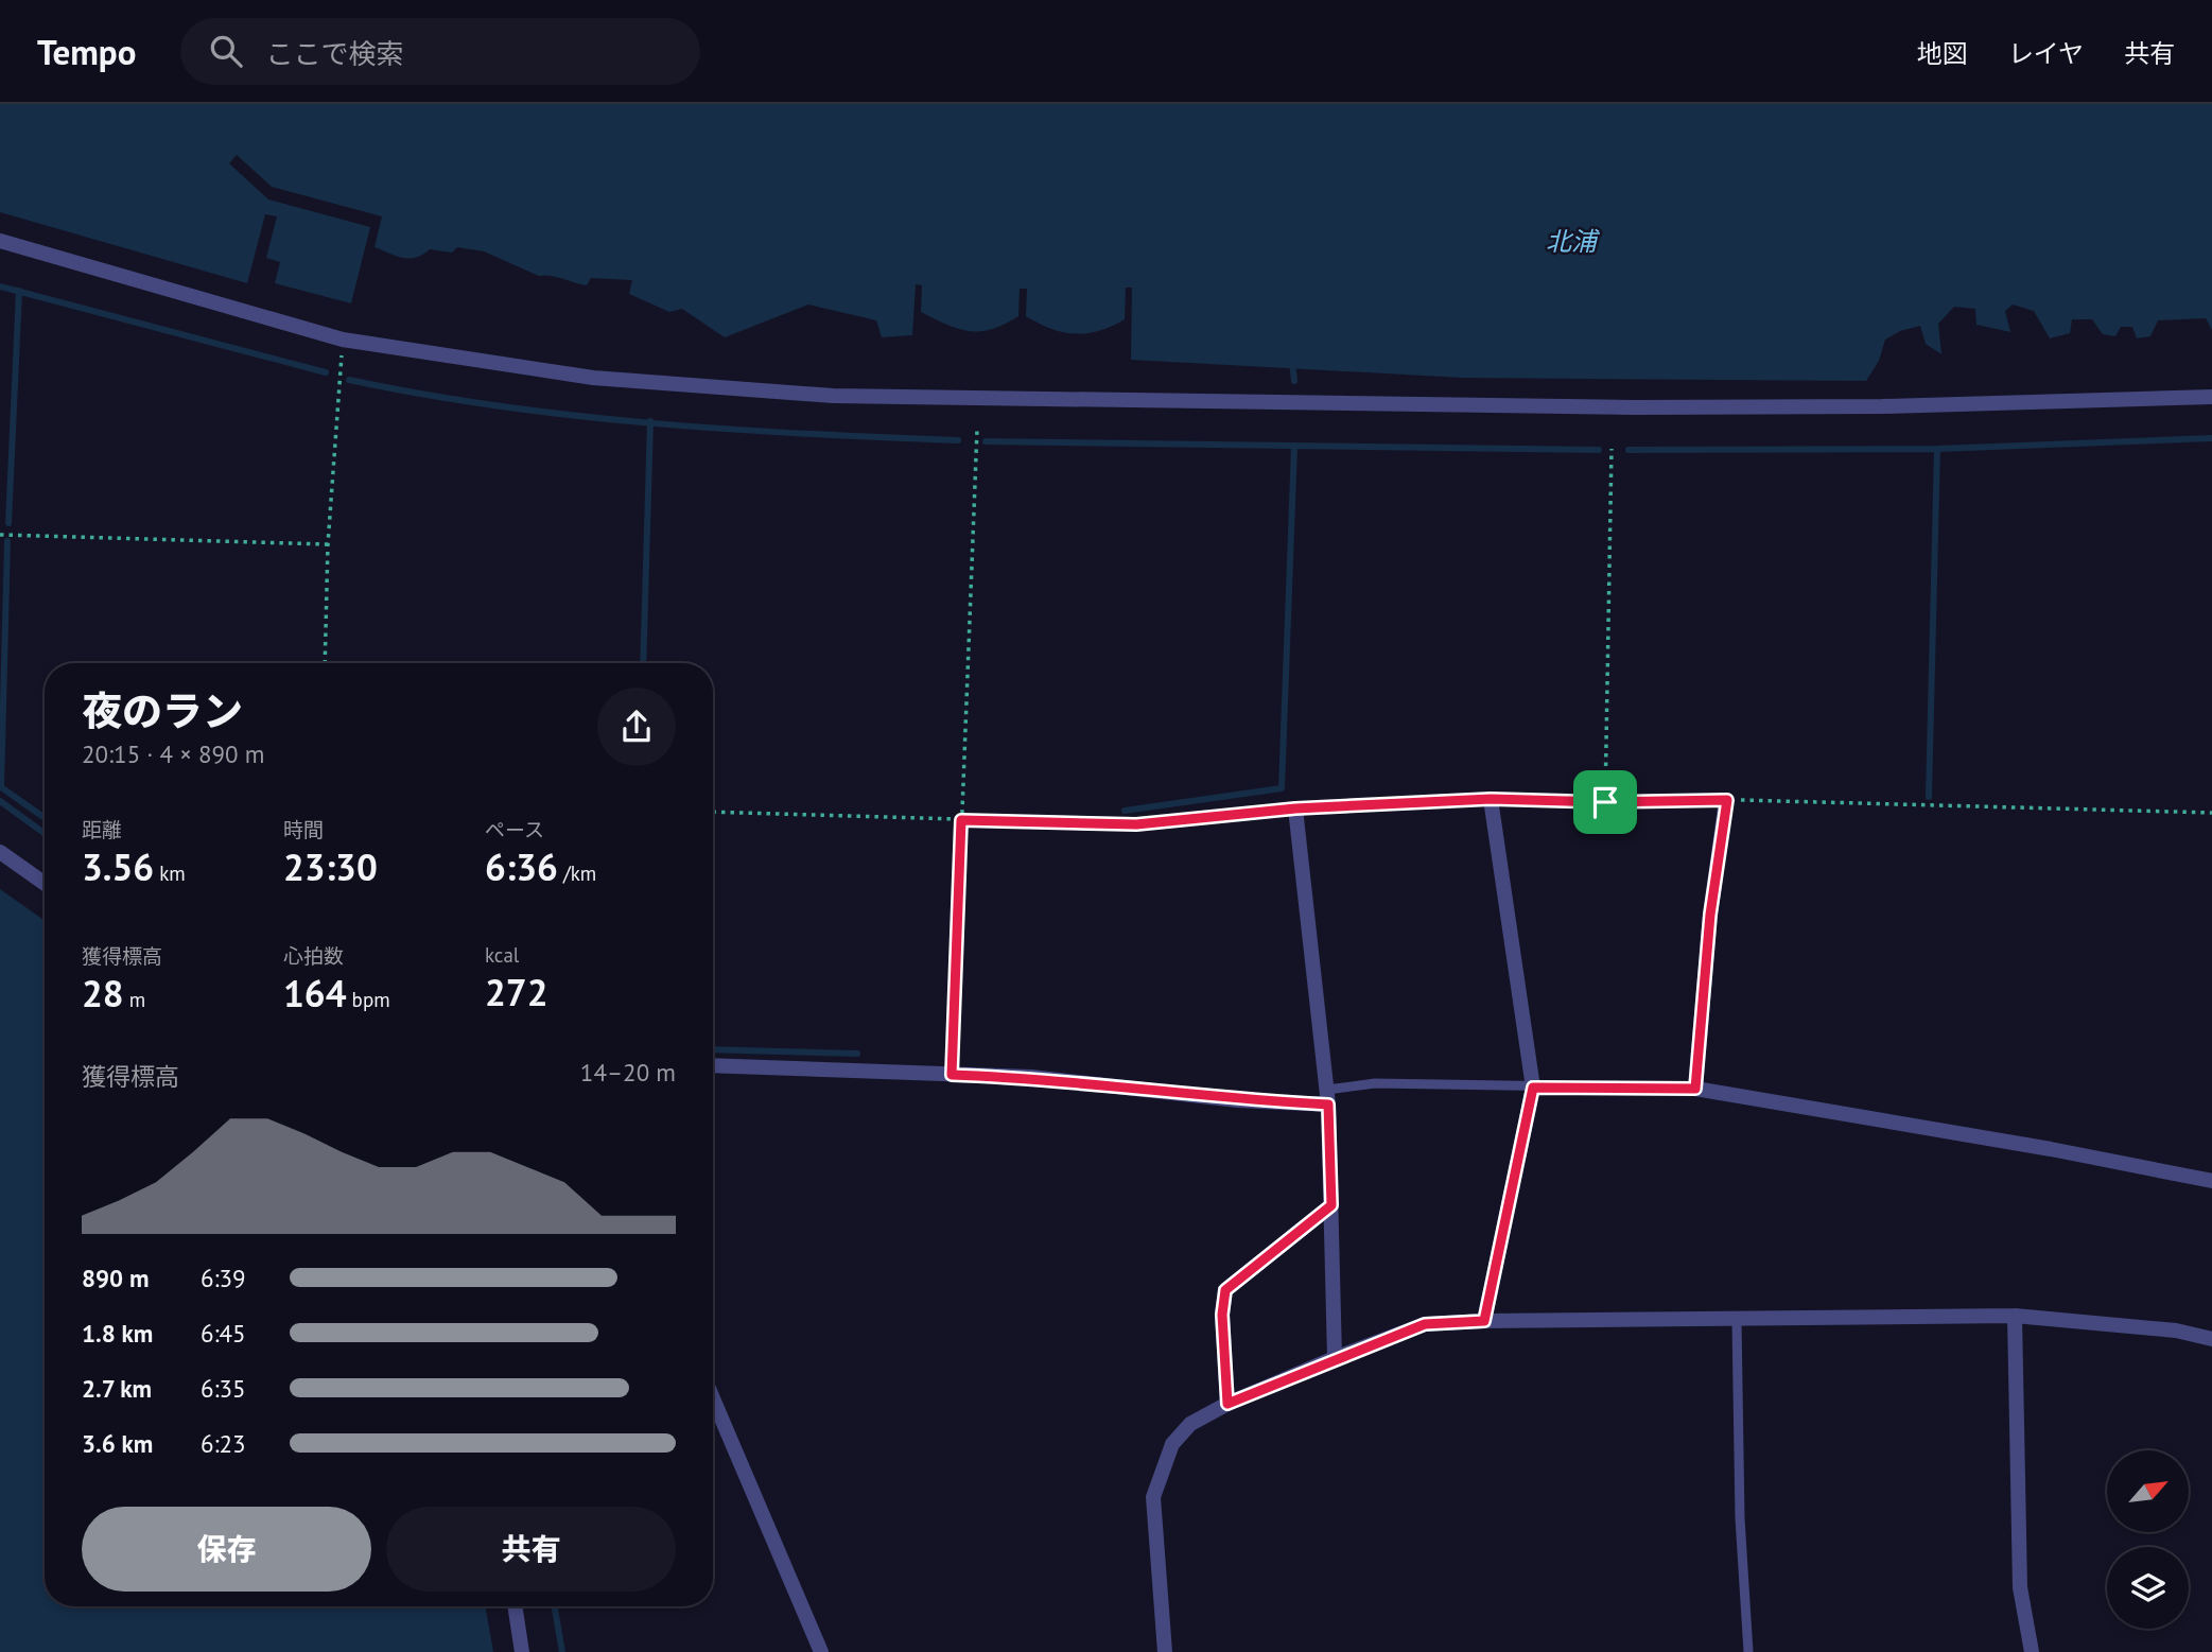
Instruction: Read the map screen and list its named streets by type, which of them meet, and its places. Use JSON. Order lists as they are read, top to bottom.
{
  "water": ["北浦"],
  "north": "top right",
  "page": {
    "header": "Tempo",
    "search": "ここで検索",
    "nav": ["地図", "レイヤ", "共有"],
    "heading": ["夜のラン", "20:15 · 4 × 890 m"],
    "stats": [
      ["距離", "3.56 km"],
      ["時間", "23:30"],
      ["ペース", "6:36 /km"],
      ["獲得標高", "28 m"],
      ["心拍数", "164 bpm"],
      ["kcal", "272"]
    ],
    "chart": ["獲得標高", "14–20 m"],
    "list": [
      {
        "name": "890 m",
        "note": "6:39"
      },
      {
        "name": "1.8 km",
        "note": "6:45"
      },
      {
        "name": "2.7 km",
        "note": "6:35"
      },
      {
        "name": "3.6 km",
        "note": "6:23"
      }
    ],
    "buttons": ["保存", "共有"]
  }
}
